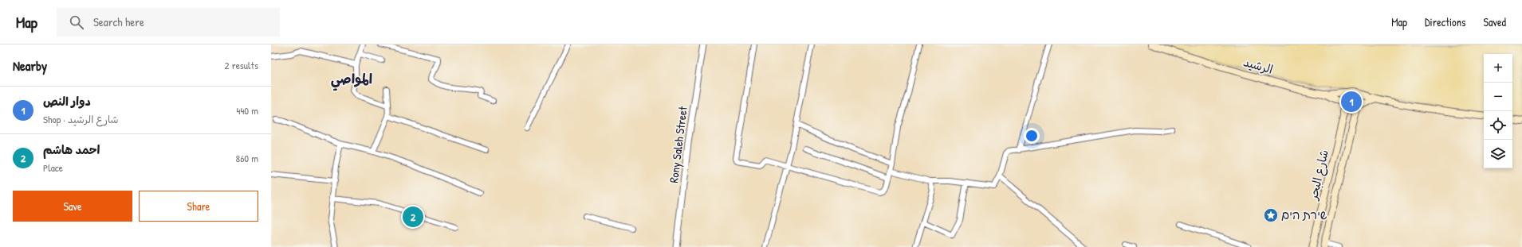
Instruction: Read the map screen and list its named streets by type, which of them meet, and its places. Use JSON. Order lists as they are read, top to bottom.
{
  "streets": {
    "main road": ["الرشيد", "شارع البحر"],
    "street": ["Rony Saleh Street"]
  },
  "crossings": [
    ["الرشيد", "شارع البحر"]
  ],
  "districts": ["المواصي"],
  "places": {
    "place": ["שירת הים"]
  },
  "page": {
    "header": "Map",
    "search": "Search here",
    "nav": ["Map", "Directions", "Saved"],
    "heading": ["Nearby", "2 results"],
    "map_buttons": ["+", "−"],
    "list": [
      {
        "mark": "1",
        "name": "دوار النص",
        "note": "Shop · شارع الرشيد",
        "value": "440 m"
      },
      {
        "mark": "2",
        "name": "احمد هاشم",
        "note": "Place",
        "value": "860 m"
      }
    ],
    "pins": ["1", "2"],
    "buttons": ["Save", "Share"]
  }
}
